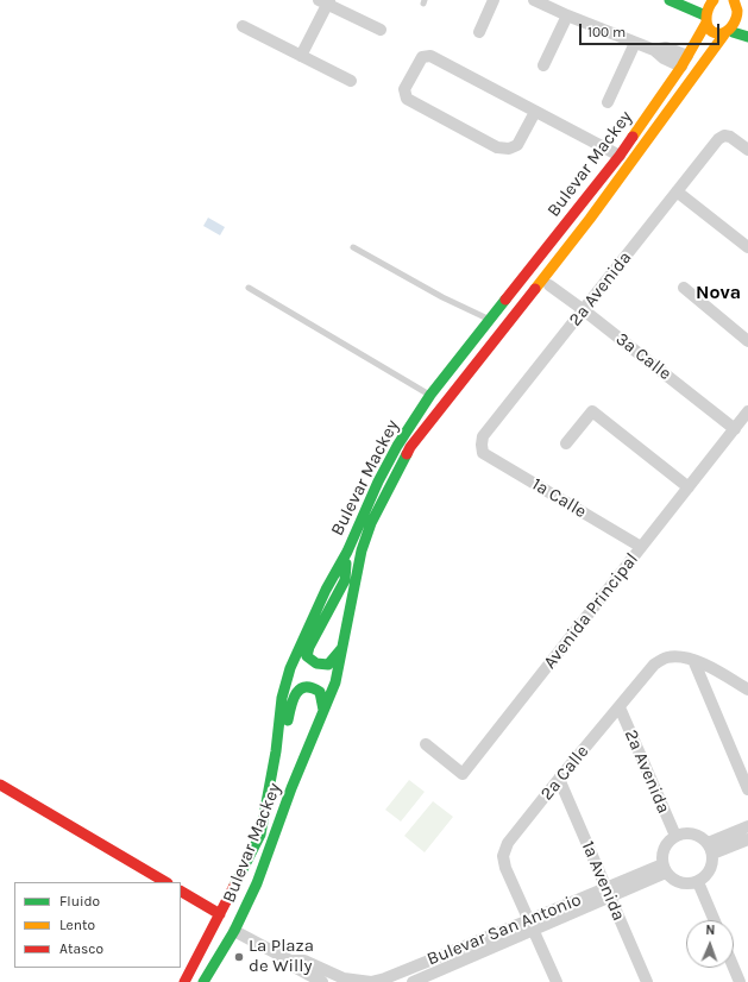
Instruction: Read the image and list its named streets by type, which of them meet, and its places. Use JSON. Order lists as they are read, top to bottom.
{
  "streets": {
    "main road": ["Bulevar Mackey"],
    "street": [
      "2a Avenida",
      "3a Calle",
      "1a Calle",
      "Avenida Principal",
      "2a Calle",
      "1a Avenida",
      "Bulevar San Antonio"
    ]
  },
  "crossings": [
    ["Bulevar Mackey", "Bulevar San Antonio"],
    ["2a Avenida", "3a Calle"],
    ["2a Avenida", "1a Calle"],
    ["2a Avenida", "2a Calle"],
    ["2a Avenida", "Bulevar San Antonio"],
    ["3a Calle", "Avenida Principal"],
    ["1a Calle", "Avenida Principal"],
    ["2a Calle", "1a Avenida"],
    ["2a Calle", "Bulevar San Antonio"],
    ["1a Avenida", "Bulevar San Antonio"]
  ],
  "districts": ["Nova"],
  "places": ["La Plaza de Willy"],
  "legend": ["Fluido", "Lento", "Atasco"],
  "scale_bar": "100 m",
  "north": "top"
}
